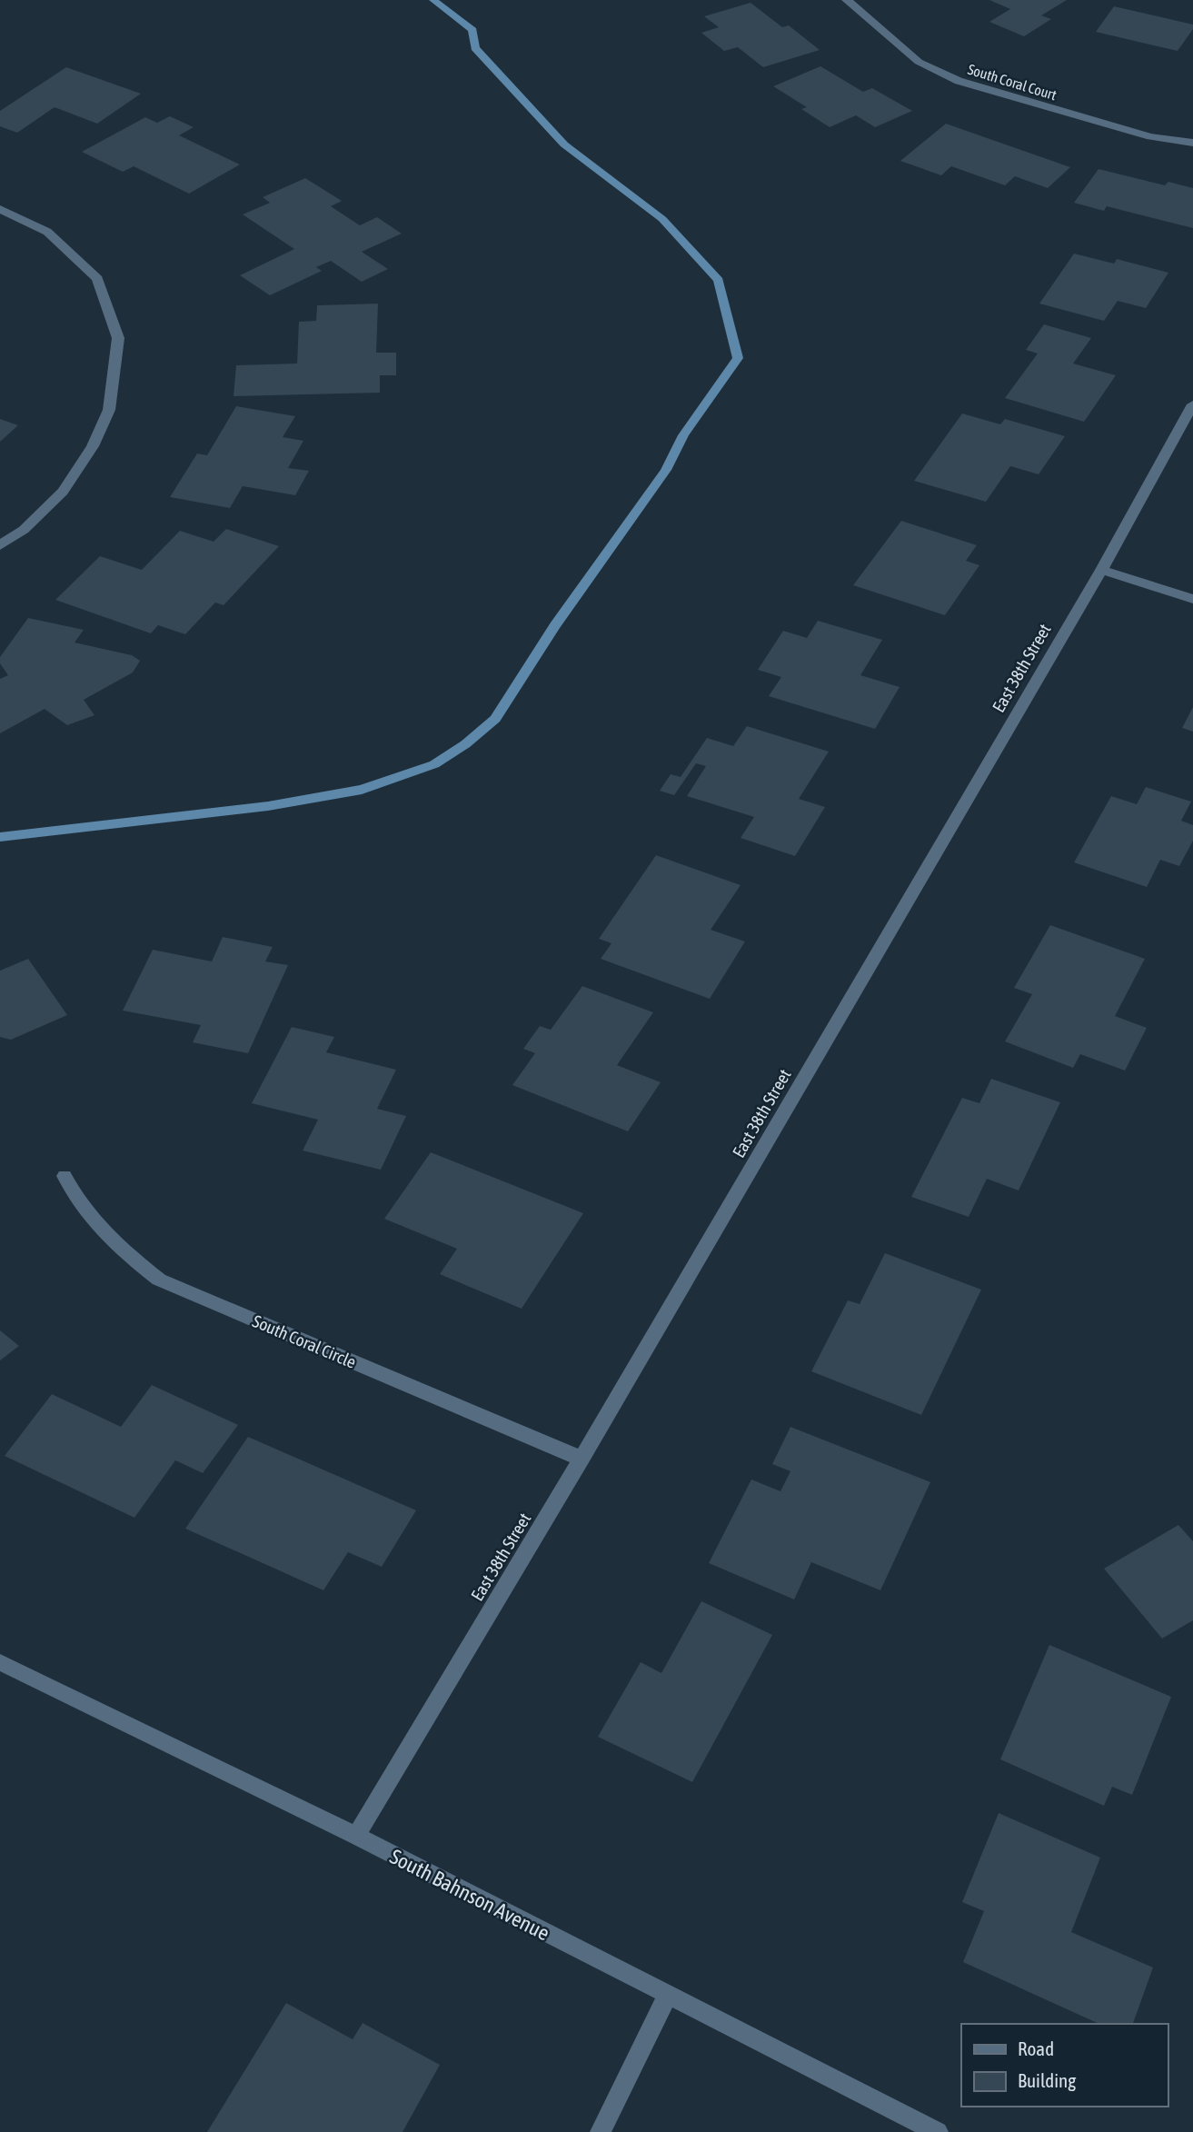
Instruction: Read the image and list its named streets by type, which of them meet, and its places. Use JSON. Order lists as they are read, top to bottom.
{
  "streets": {
    "street": [
      "South Coral Court",
      "East 38th Street",
      "South Coral Circle",
      "South Bahnson Avenue"
    ]
  },
  "crossings": [
    ["East 38th Street", "South Coral Circle"],
    ["East 38th Street", "South Bahnson Avenue"]
  ],
  "legend": ["Road", "Building"]
}
